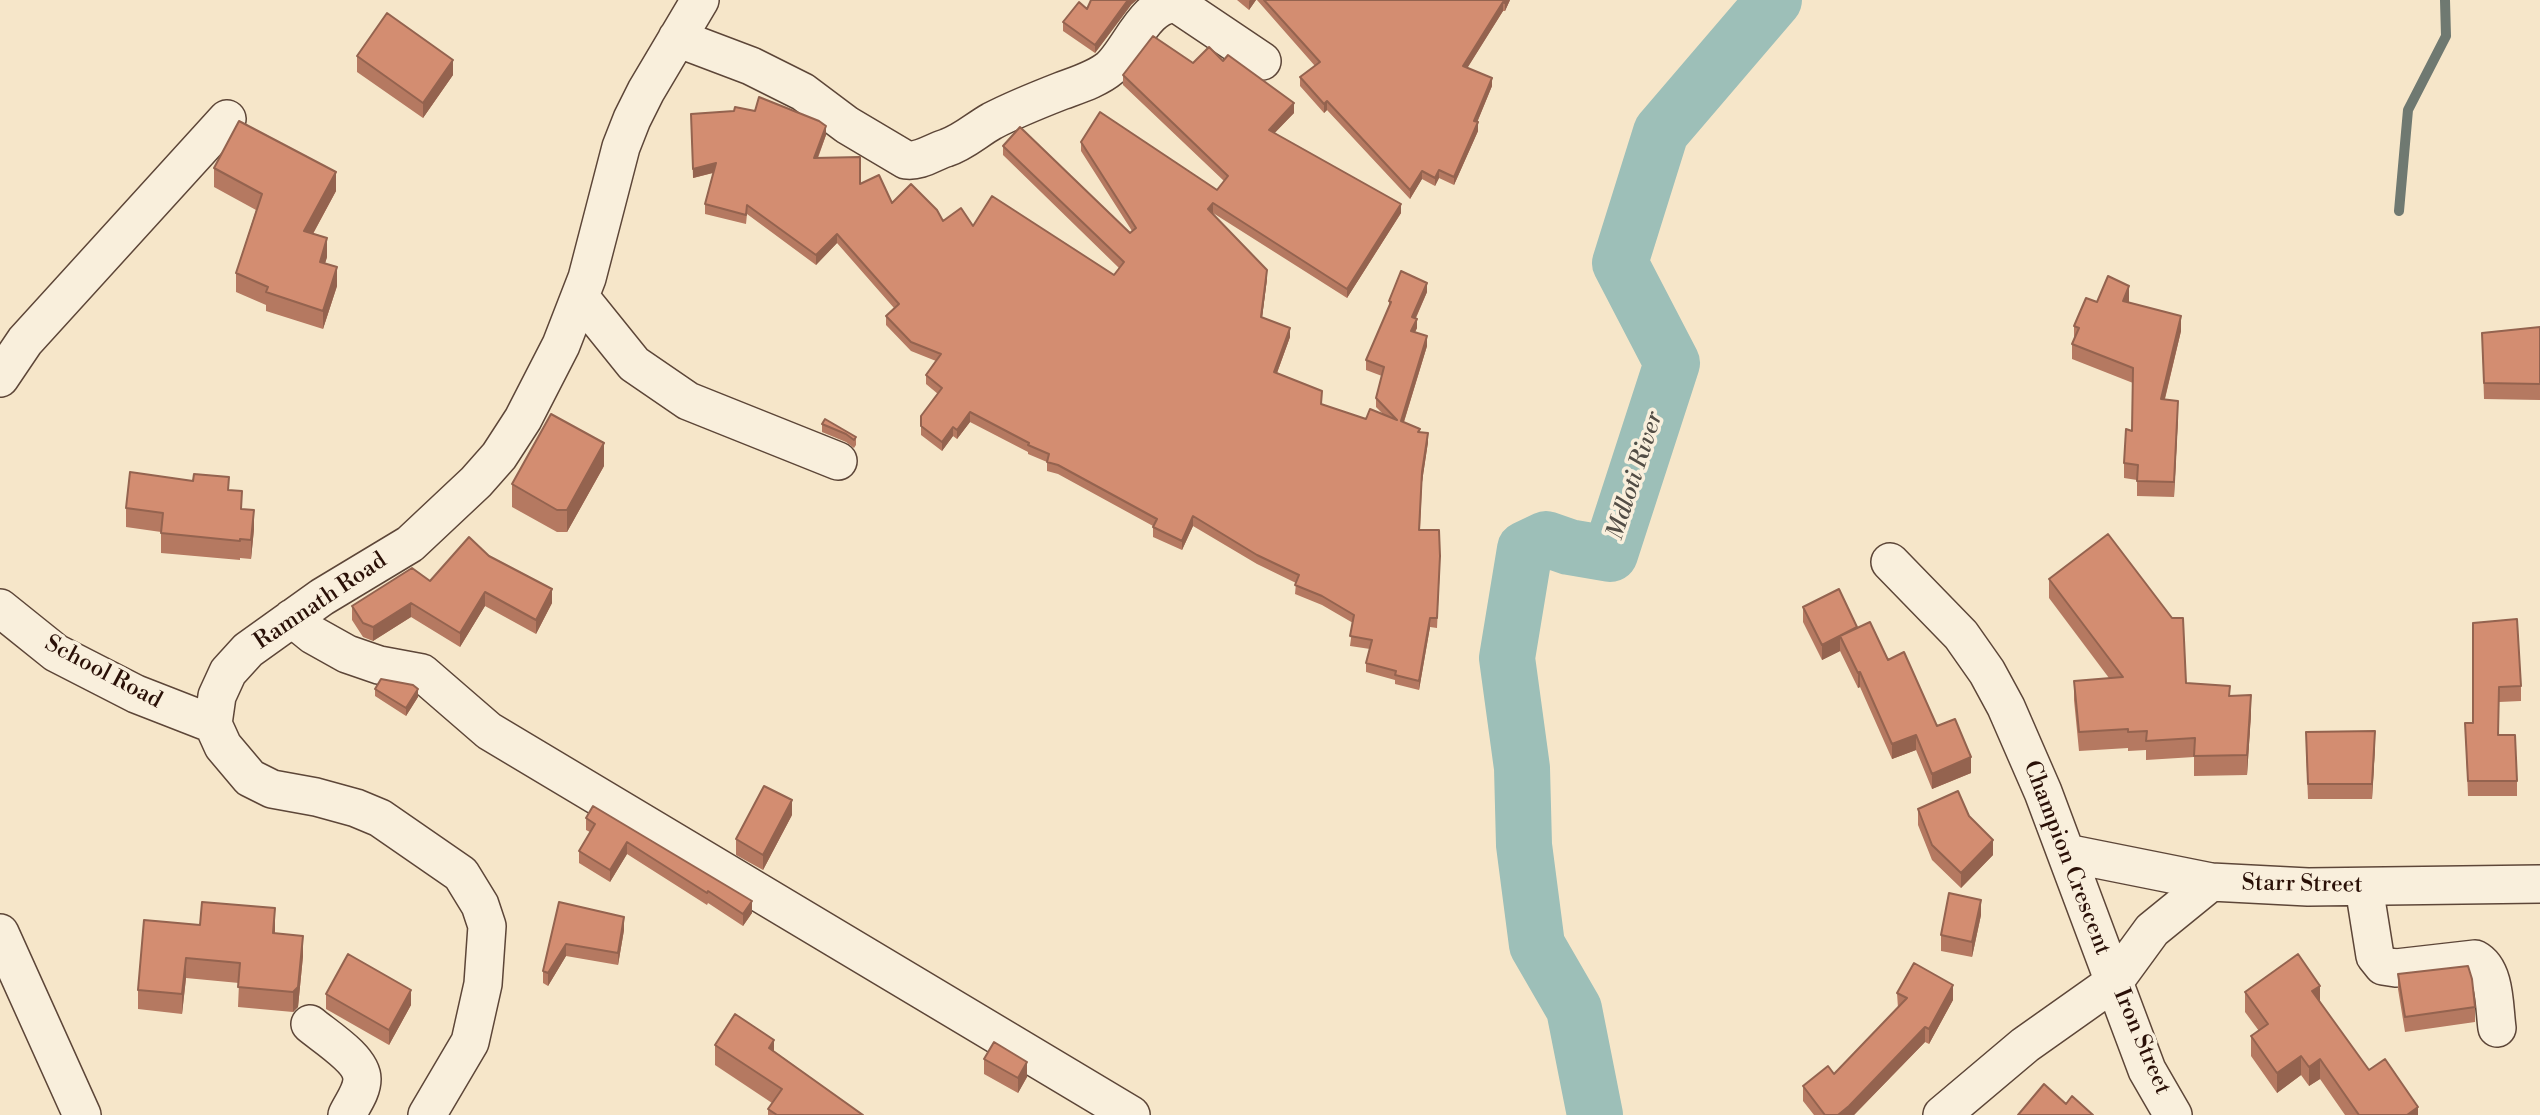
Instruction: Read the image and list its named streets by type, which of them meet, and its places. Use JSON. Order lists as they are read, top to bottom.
{
  "streets": {
    "street": [
      "Ramnath Road",
      "School Road",
      "Champion Crescent",
      "Starr Street",
      "Iron Street"
    ]
  },
  "crossings": [
    ["Ramnath Road", "School Road"],
    ["Champion Crescent", "Starr Street"],
    ["Champion Crescent", "Iron Street"],
    ["Starr Street", "Iron Street"]
  ],
  "water": ["Mdloti River"]
}
